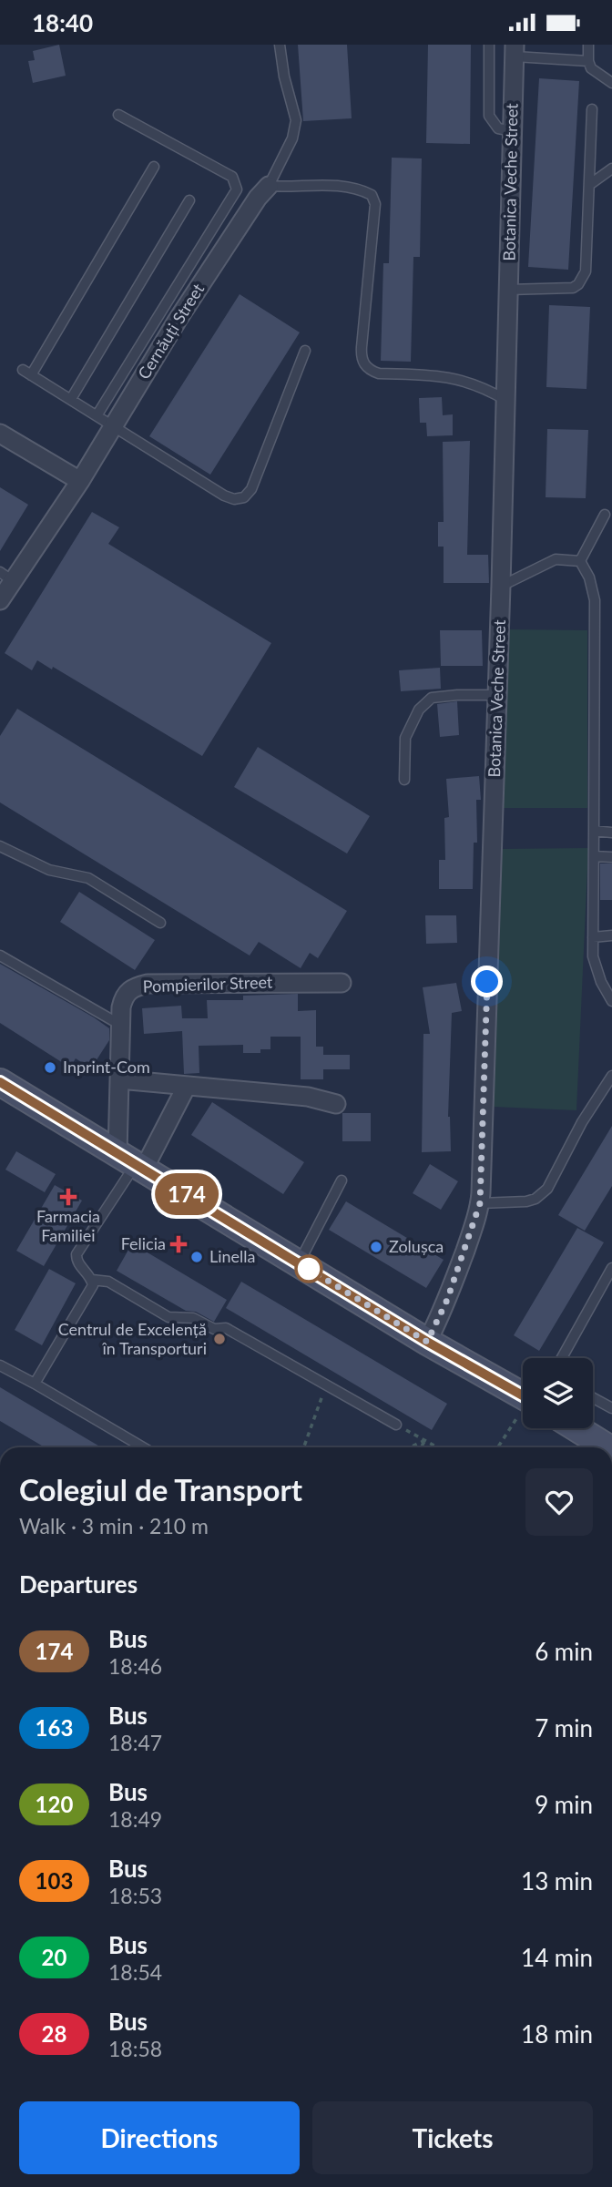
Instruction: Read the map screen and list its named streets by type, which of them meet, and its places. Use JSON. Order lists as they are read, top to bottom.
{
  "streets": {
    "street": ["Botanica Veche Street", "Cernăuți Street", "Pompierilor Street"]
  },
  "places": {
    "other": [
      "Inprint-Com",
      "Zolușca",
      "Linella",
      "Centrul de Excelență în Transporturi"
    ],
    "health": ["Farmacia Familiei", "Felicia"]
  },
  "lines": ["bus line 174"],
  "page": {
    "status": "18:40",
    "on_map": "174",
    "heading": [
      ["Colegiul de Transport", "Walk · 3 min · 210 m"],
      "Departures"
    ],
    "list": [
      {
        "mark": "174",
        "name": "Bus",
        "note": "18:46",
        "value": "6 min"
      },
      {
        "mark": "163",
        "name": "Bus",
        "note": "18:47",
        "value": "7 min"
      },
      {
        "mark": "120",
        "name": "Bus",
        "note": "18:49",
        "value": "9 min"
      },
      {
        "mark": "103",
        "name": "Bus",
        "note": "18:53",
        "value": "13 min"
      },
      {
        "mark": "20",
        "name": "Bus",
        "note": "18:54",
        "value": "14 min"
      },
      {
        "mark": "28",
        "name": "Bus",
        "note": "18:58",
        "value": "18 min"
      }
    ],
    "buttons": ["Directions", "Tickets"]
  }
}
